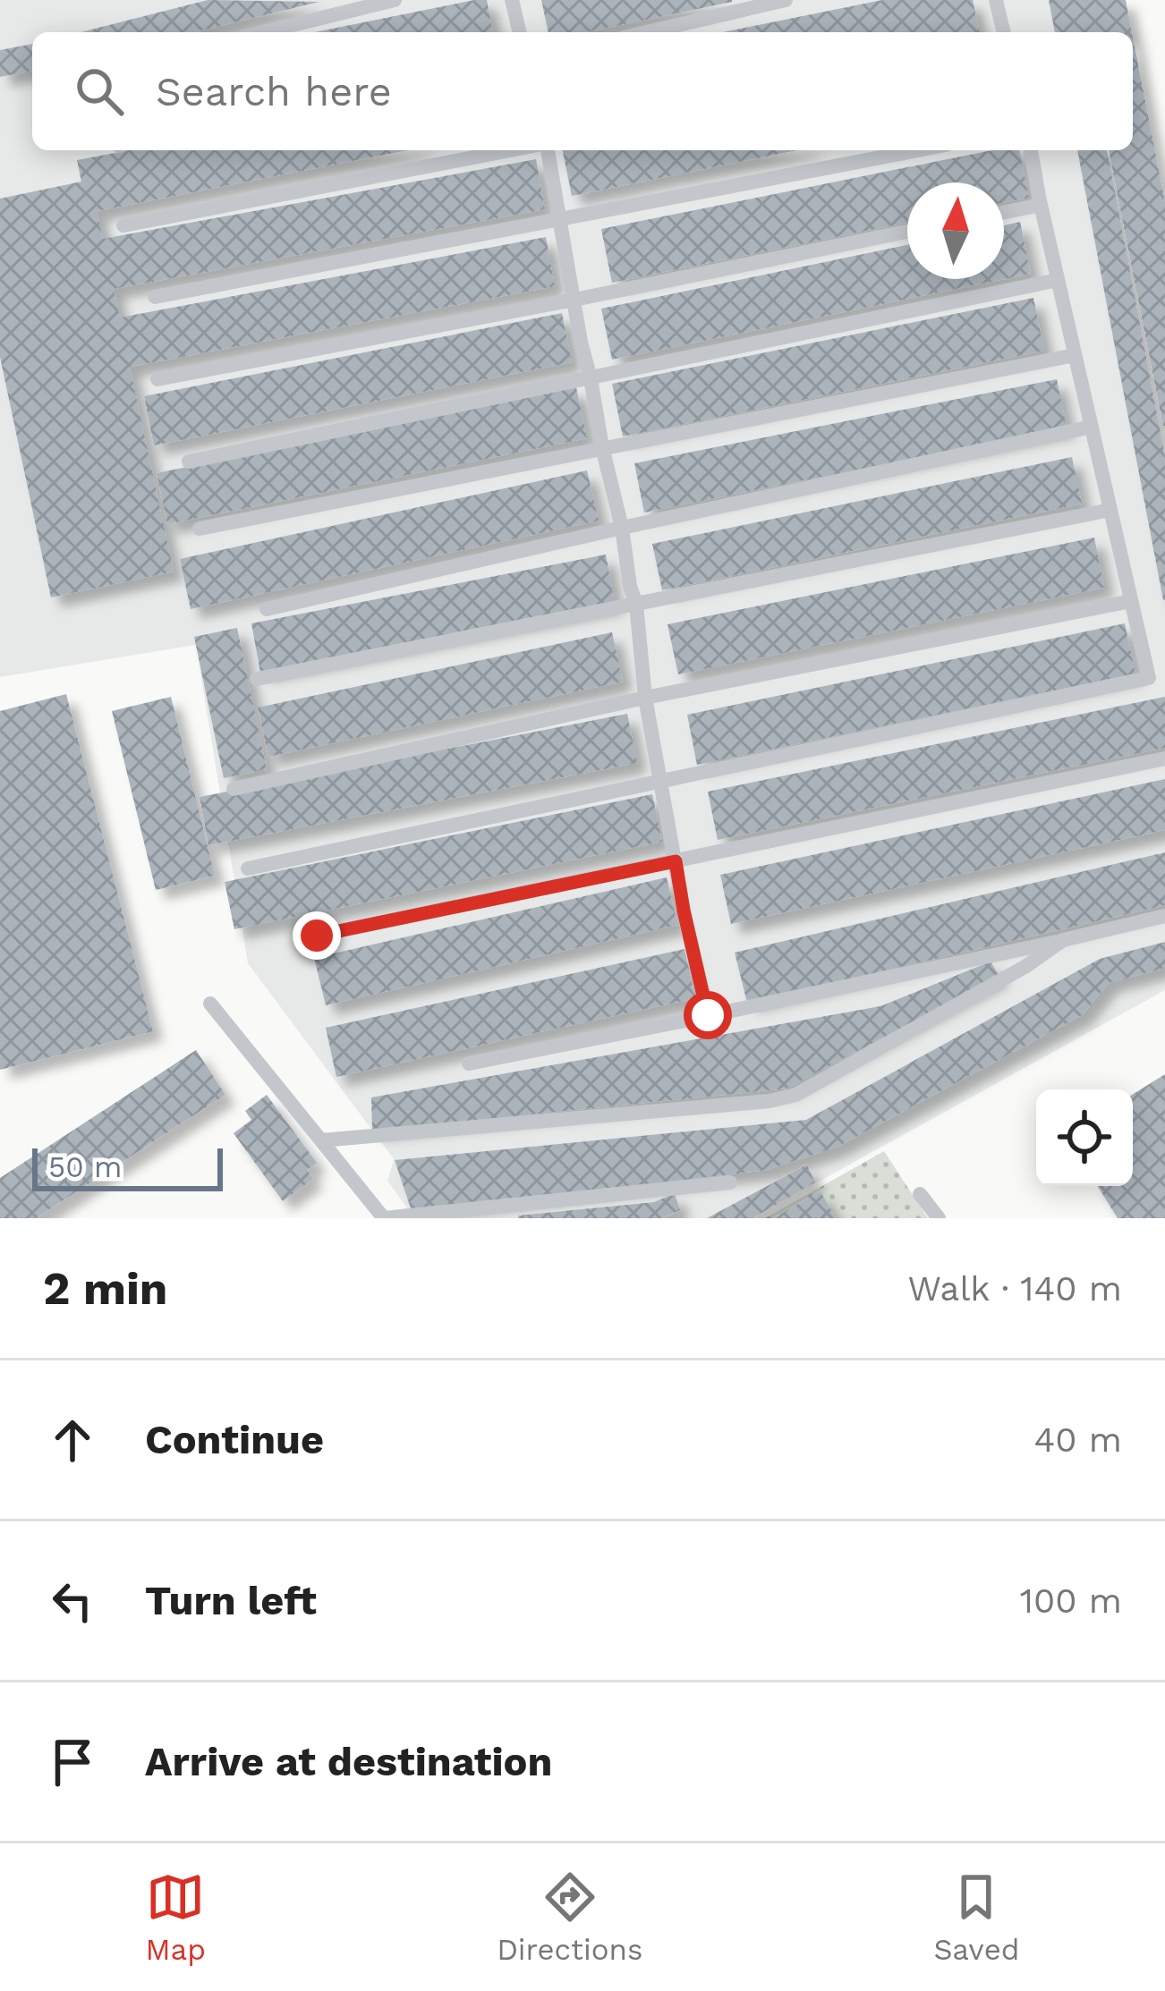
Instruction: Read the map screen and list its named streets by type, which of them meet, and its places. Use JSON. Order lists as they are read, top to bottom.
{
  "scale_bar": "50 m",
  "north": "top",
  "page": {
    "search": "Search here",
    "scale": "50 m",
    "heading": ["2 min", "Walk · 140 m"],
    "list": [
      ["Continue", "40 m"],
      ["Turn left", "100 m"],
      "Arrive at destination"
    ],
    "nav": ["Map", "Directions", "Saved"]
  }
}
